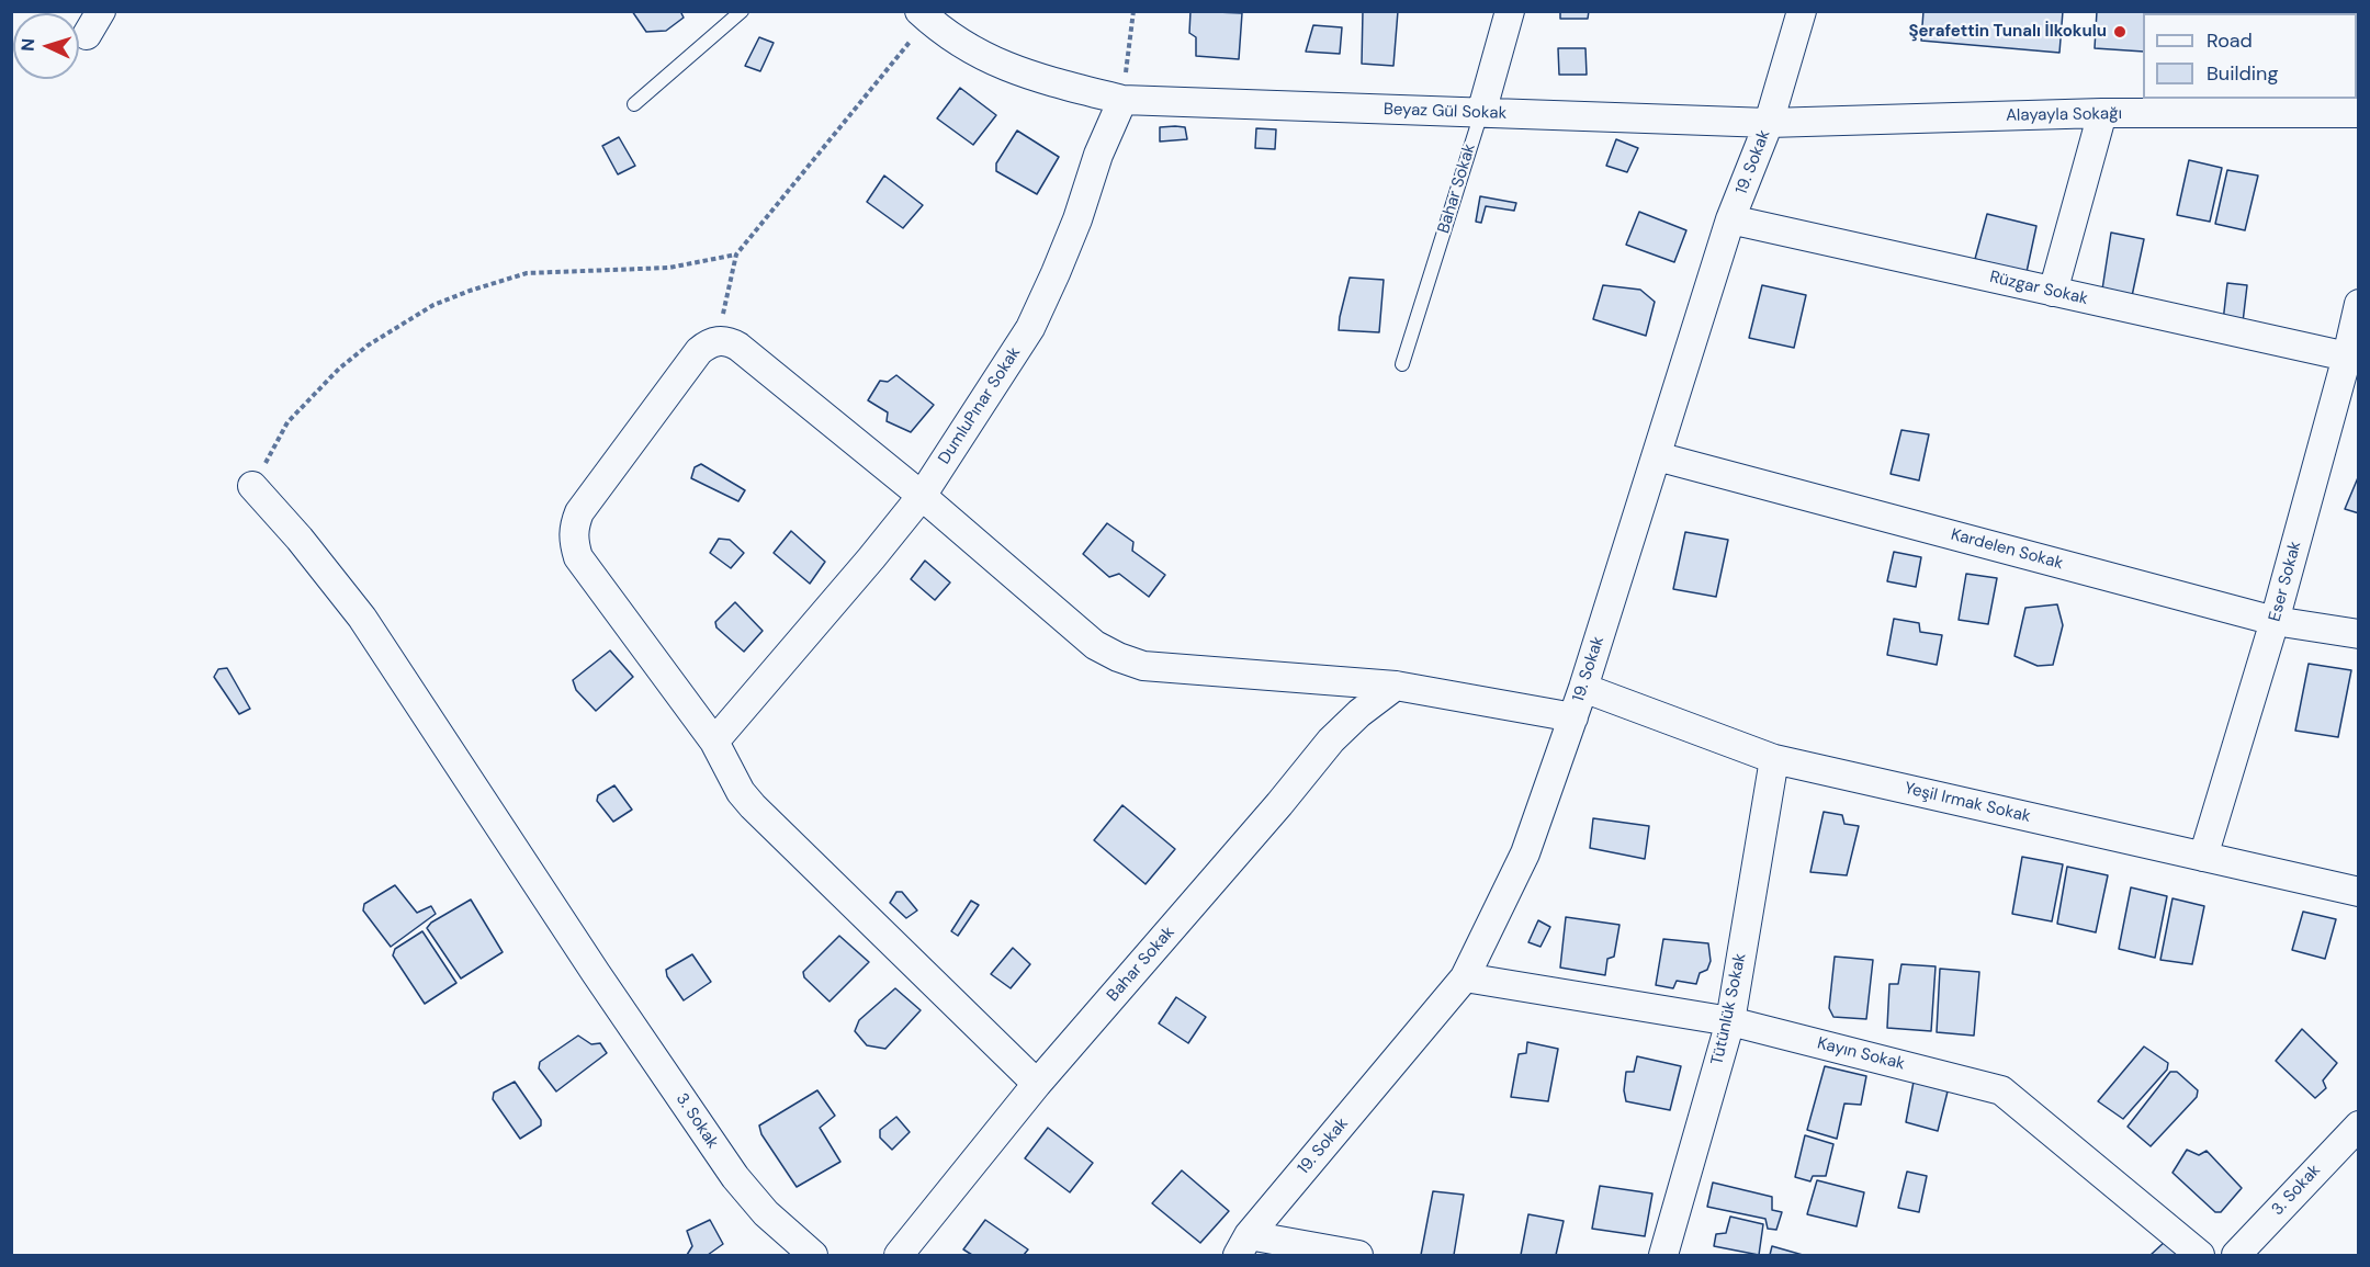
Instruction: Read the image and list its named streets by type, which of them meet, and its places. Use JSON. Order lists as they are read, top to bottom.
{
  "streets": {
    "street": [
      "Beyaz Gül Sokak",
      "Alayayla Sokağı",
      "19. Sokak",
      "Bahar Sokak",
      "Rüzgar Sokak",
      "DumluPınar Sokak",
      "Kardelen Sokak",
      "Eser Sokak",
      "Yeşil Irmak Sokak",
      "Tütünlük Sokak",
      "Kayın Sokak",
      "3. Sokak"
    ]
  },
  "crossings": [
    ["Beyaz Gül Sokak", "Alayayla Sokağı"],
    ["Beyaz Gül Sokak", "19. Sokak"],
    ["Beyaz Gül Sokak", "Bahar Sokak"],
    ["Beyaz Gül Sokak", "DumluPınar Sokak"],
    ["Alayayla Sokağı", "19. Sokak"],
    ["19. Sokak", "Rüzgar Sokak"],
    ["19. Sokak", "Kardelen Sokak"],
    ["19. Sokak", "Yeşil Irmak Sokak"],
    ["19. Sokak", "Kayın Sokak"],
    ["Rüzgar Sokak", "Eser Sokak"],
    ["Kardelen Sokak", "Eser Sokak"],
    ["Eser Sokak", "Yeşil Irmak Sokak"],
    ["Yeşil Irmak Sokak", "Tütünlük Sokak"],
    ["Tütünlük Sokak", "Kayın Sokak"]
  ],
  "places": ["Şerafettin Tunalı İlkokulu"],
  "legend": ["Road", "Building"],
  "north": "left"
}
